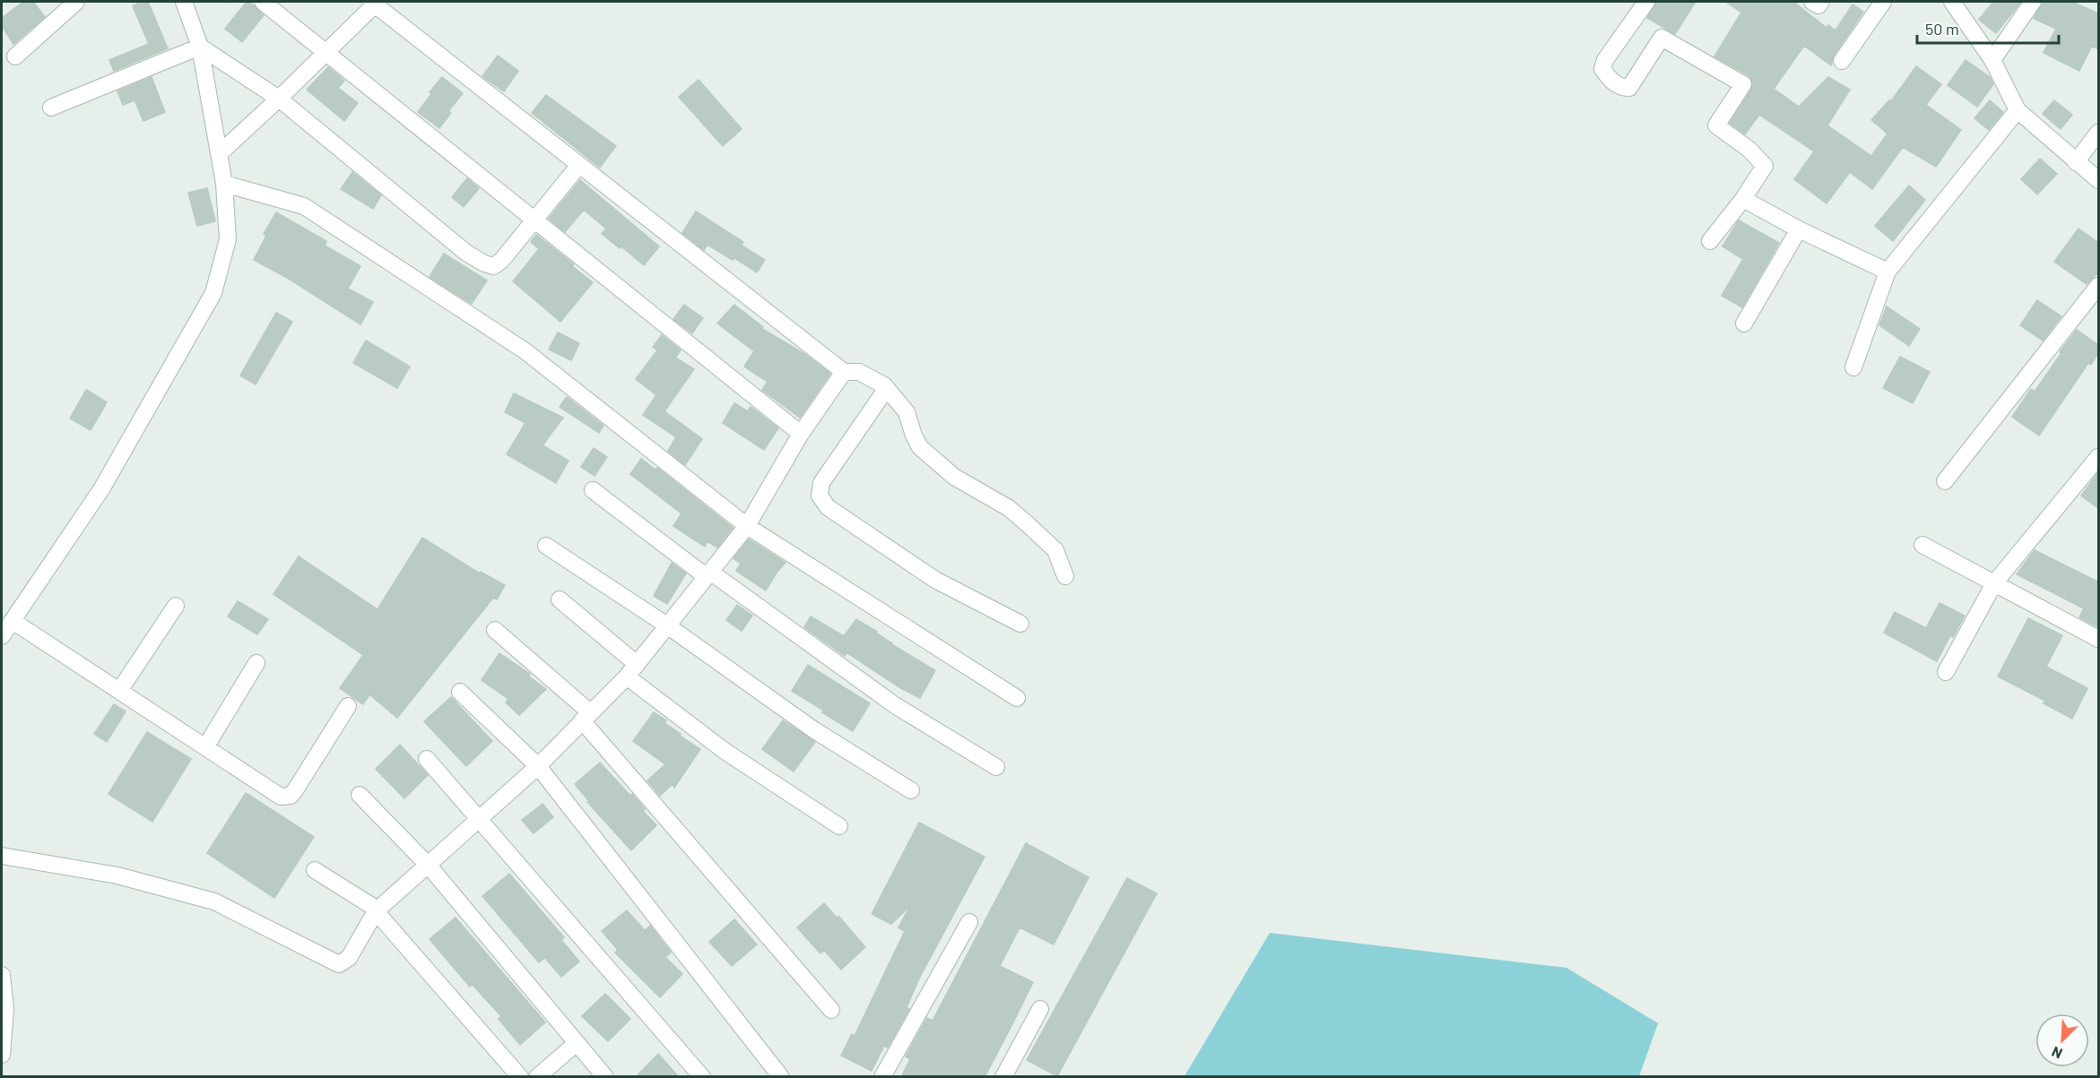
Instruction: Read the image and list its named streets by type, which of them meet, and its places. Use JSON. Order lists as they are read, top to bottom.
{
  "scale_bar": "50 m",
  "north": "bottom left"
}
